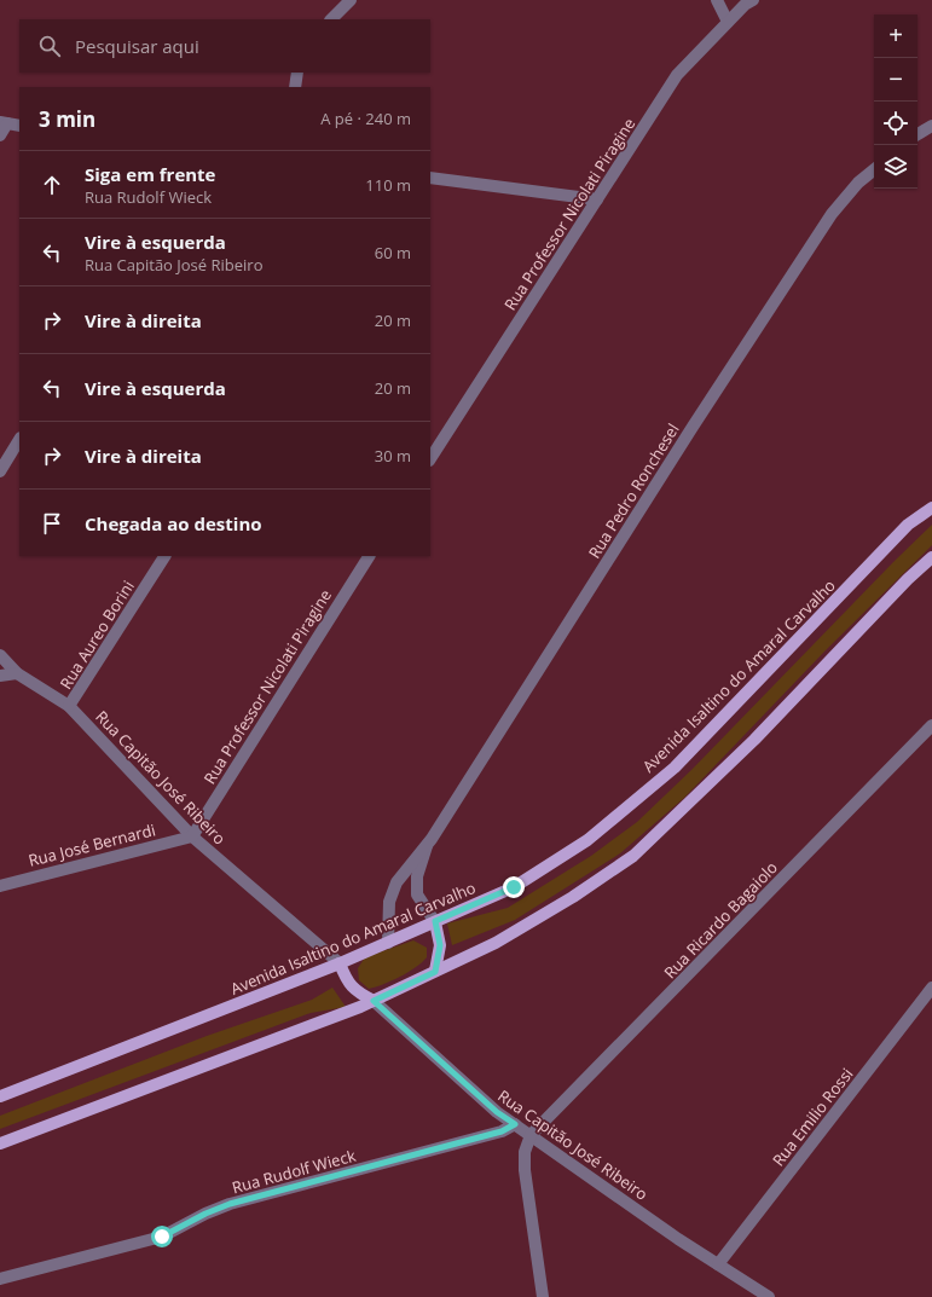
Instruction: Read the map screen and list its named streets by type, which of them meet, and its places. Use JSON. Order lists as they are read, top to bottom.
{
  "streets": {
    "main road": ["Avenida Isaltino do Amaral Carvalho"],
    "street": [
      "Rua Professor Nicolati Piragine",
      "Rua Pedro Ronchesel",
      "Rua Aureo Borini",
      "Rua Capitão José Ribeiro",
      "Rua José Bernardi",
      "Rua Ricardo Bagaiolo",
      "Rua Emilio Rossi",
      "Rua Rudolf Wieck"
    ]
  },
  "crossings": [
    ["Rua Professor Nicolati Piragine", "Rua Capitão José Ribeiro"],
    ["Rua Professor Nicolati Piragine", "Rua José Bernardi"],
    ["Rua Pedro Ronchesel", "Avenida Isaltino do Amaral Carvalho"],
    ["Rua Aureo Borini", "Rua Capitão José Ribeiro"],
    ["Avenida Isaltino do Amaral Carvalho", "Rua Capitão José Ribeiro"],
    ["Rua Capitão José Ribeiro", "Rua José Bernardi"],
    ["Rua Capitão José Ribeiro", "Rua Ricardo Bagaiolo"],
    ["Rua Capitão José Ribeiro", "Rua Emilio Rossi"],
    ["Rua Capitão José Ribeiro", "Rua Rudolf Wieck"]
  ],
  "page": {
    "map_buttons": ["+", "−"],
    "search": "Pesquisar aqui",
    "heading": ["3 min", "A pé · 240 m"],
    "list": [
      ["Siga em frente", "Rua Rudolf Wieck", "110 m"],
      ["Vire à esquerda", "Rua Capitão José Ribeiro", "60 m"],
      ["Vire à direita", "20 m"],
      ["Vire à esquerda", "20 m"],
      ["Vire à direita", "30 m"],
      "Chegada ao destino"
    ]
  }
}
